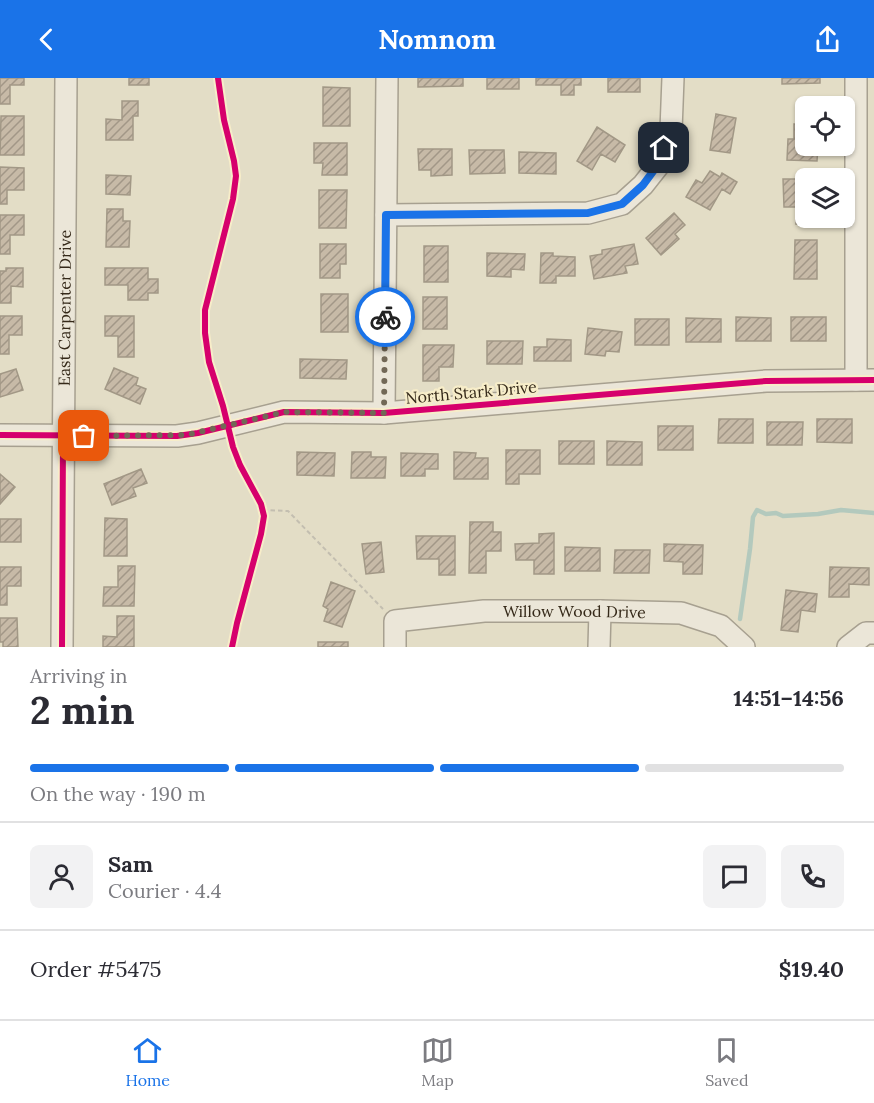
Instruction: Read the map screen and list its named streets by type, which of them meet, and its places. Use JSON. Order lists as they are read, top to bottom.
{
  "streets": {
    "street": ["East Carpenter Drive", "North Stark Drive", "Willow Wood Drive"]
  },
  "crossings": [
    ["East Carpenter Drive", "North Stark Drive"]
  ],
  "page": {
    "header": "Nomnom",
    "heading": ["2 min", "Arriving in", "14:51–14:56"],
    "panel": [
      "Sam",
      "Courier · 4.4",
      "Order #5475",
      "$19.40"
    ],
    "bar": "On the way · 190 m",
    "tabs": ["Home", "Map", "Saved"]
  }
}
